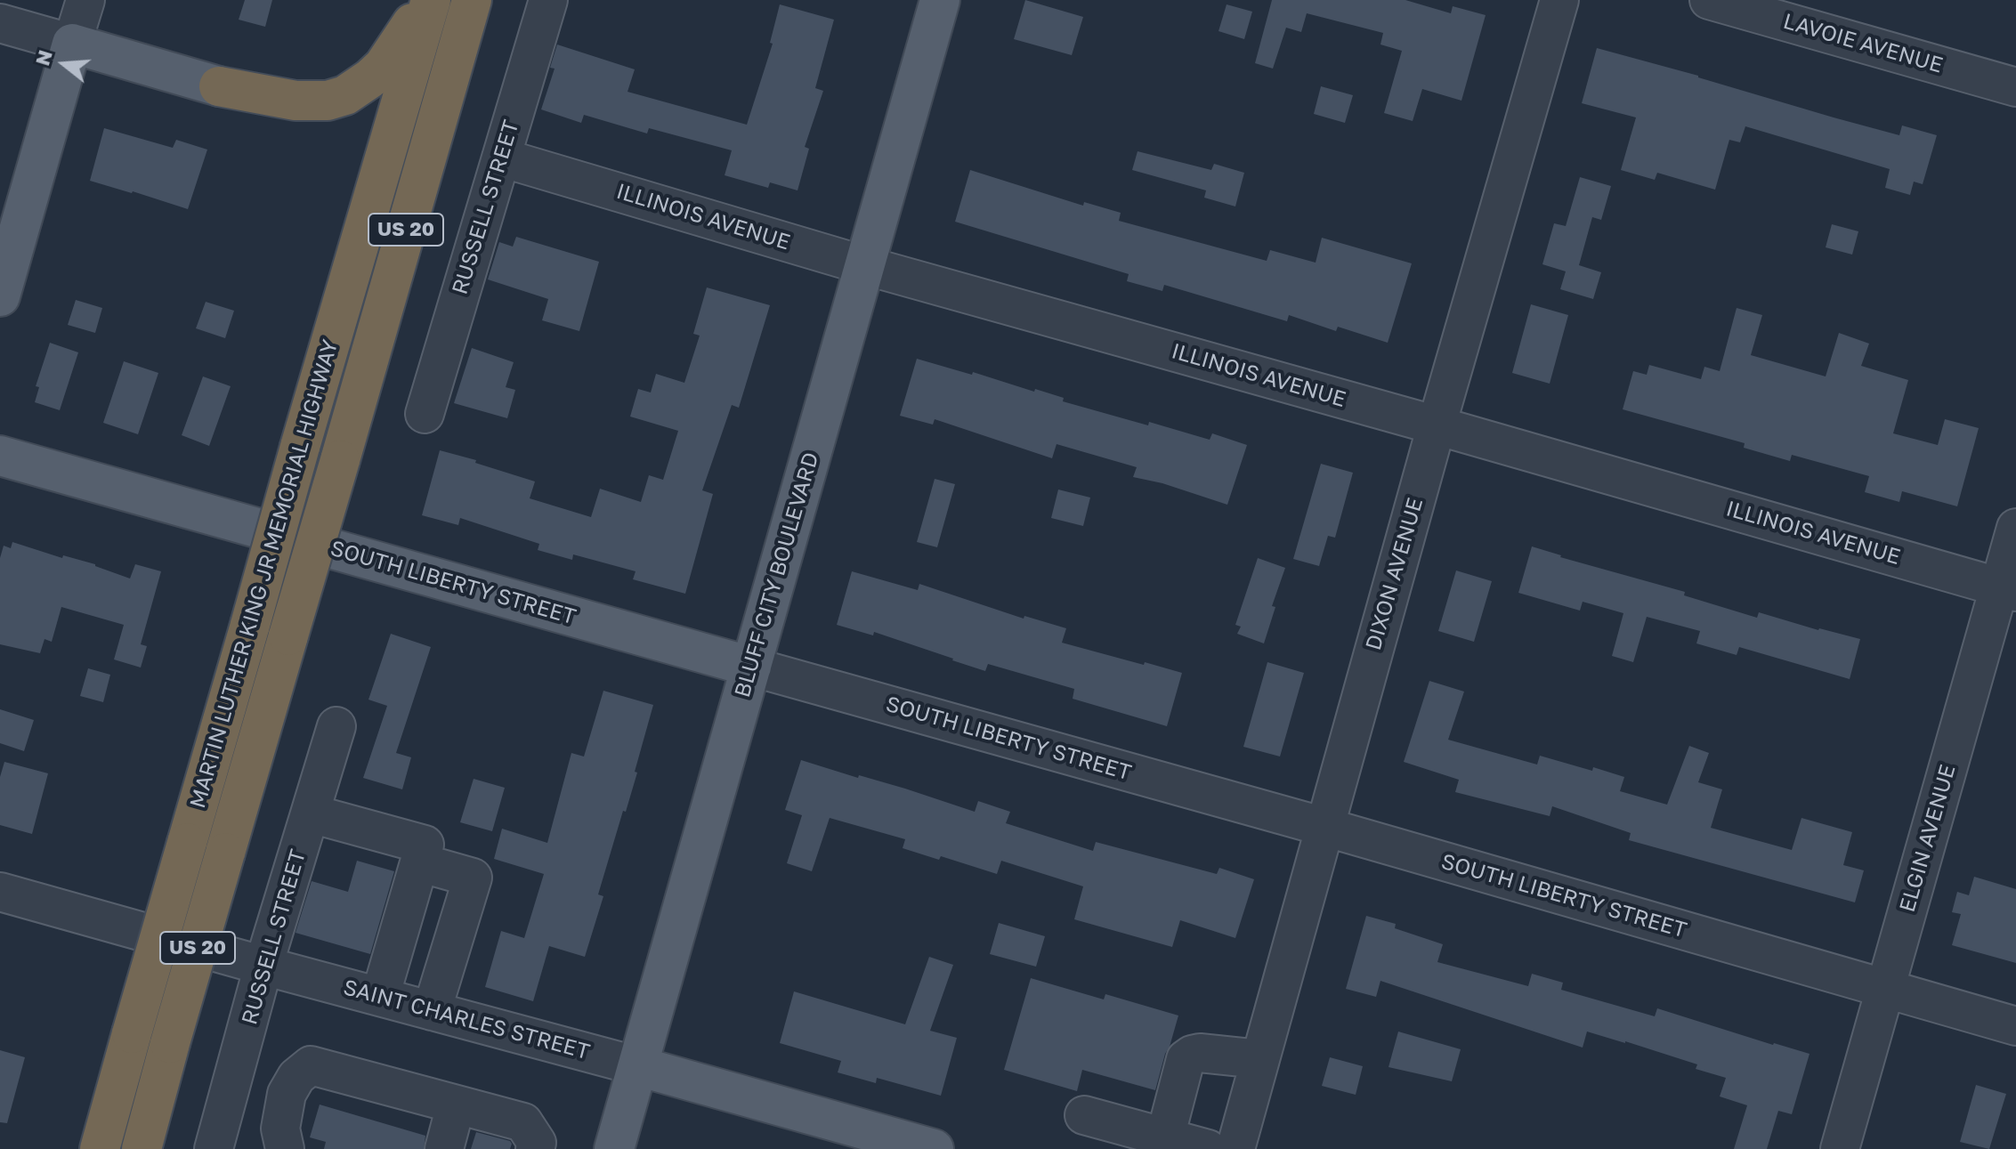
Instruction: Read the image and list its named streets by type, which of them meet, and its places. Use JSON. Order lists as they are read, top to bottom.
{
  "streets": {
    "highway": ["US 20", "MARTIN LUTHER KING JR MEMORIAL HIGHWAY"],
    "main road": ["BLUFF CITY BOULEVARD", "SOUTH LIBERTY STREET", "SAINT CHARLES STREET"],
    "street": [
      "LAVOIE AVENUE",
      "RUSSELL STREET",
      "ILLINOIS AVENUE",
      "DIXON AVENUE",
      "ELGIN AVENUE"
    ]
  },
  "crossings": [
    ["RUSSELL STREET", "ILLINOIS AVENUE"],
    ["RUSSELL STREET", "SAINT CHARLES STREET"],
    ["ILLINOIS AVENUE", "DIXON AVENUE"],
    ["ILLINOIS AVENUE", "BLUFF CITY BOULEVARD"],
    ["ILLINOIS AVENUE", "ELGIN AVENUE"],
    ["DIXON AVENUE", "SOUTH LIBERTY STREET"],
    ["BLUFF CITY BOULEVARD", "SOUTH LIBERTY STREET"],
    ["BLUFF CITY BOULEVARD", "SAINT CHARLES STREET"],
    ["SOUTH LIBERTY STREET", "ELGIN AVENUE"]
  ],
  "north": "left"
}
